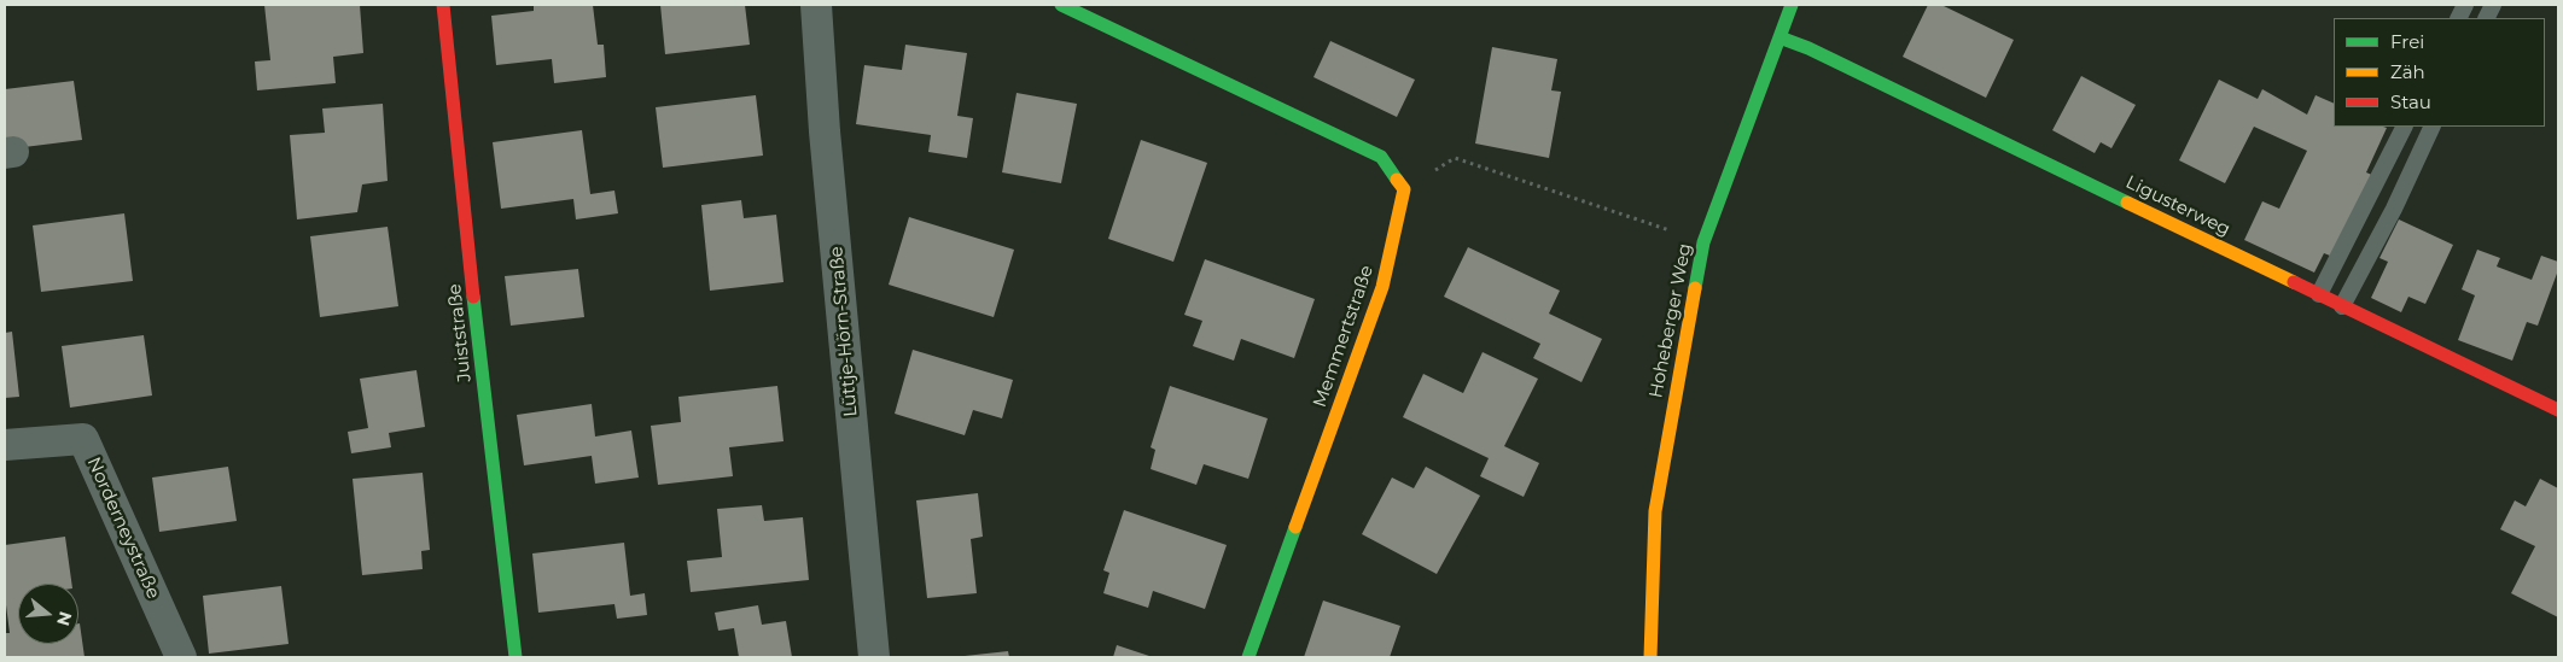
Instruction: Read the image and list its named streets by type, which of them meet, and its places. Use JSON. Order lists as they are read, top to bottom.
{
  "streets": {
    "street": [
      "Ligusterweg",
      "Hoheberger Weg",
      "Lüttje-Hörn-Straße",
      "Juiststraße",
      "Memmertstraße",
      "Norderneystraße"
    ]
  },
  "crossings": [
    ["Ligusterweg", "Hoheberger Weg"]
  ],
  "legend": ["Frei", "Zäh", "Stau"],
  "north": "right"
}
